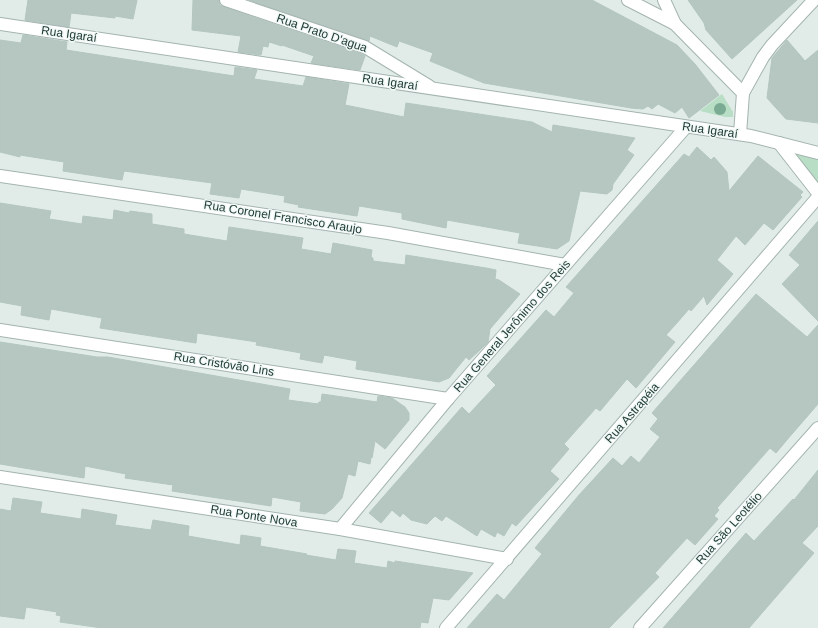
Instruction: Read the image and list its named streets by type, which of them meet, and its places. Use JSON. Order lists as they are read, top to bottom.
{
  "streets": {
    "street": [
      "Rua Prato D'agua",
      "Rua Igaraí",
      "Rua Coronel Francisco Araujo",
      "Rua General Jerônimo dos Reis",
      "Rua Cristóvão Lins",
      "Rua Astrapéia",
      "Rua Ponte Nova",
      "Rua São Leotélio"
    ]
  },
  "crossings": [
    ["Rua Prato D'agua", "Rua Igaraí"],
    ["Rua Igaraí", "Rua General Jerônimo dos Reis"],
    ["Rua Coronel Francisco Araujo", "Rua General Jerônimo dos Reis"],
    ["Rua General Jerônimo dos Reis", "Rua Cristóvão Lins"],
    ["Rua General Jerônimo dos Reis", "Rua Ponte Nova"],
    ["Rua Astrapéia", "Rua Ponte Nova"]
  ]
}
